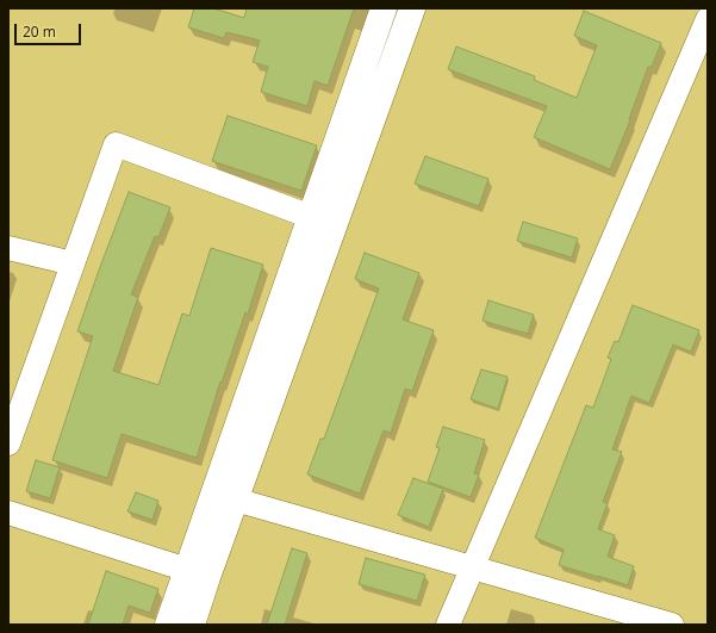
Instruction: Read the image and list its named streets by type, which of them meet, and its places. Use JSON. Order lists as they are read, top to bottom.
{
  "scale_bar": "20 m"
}
